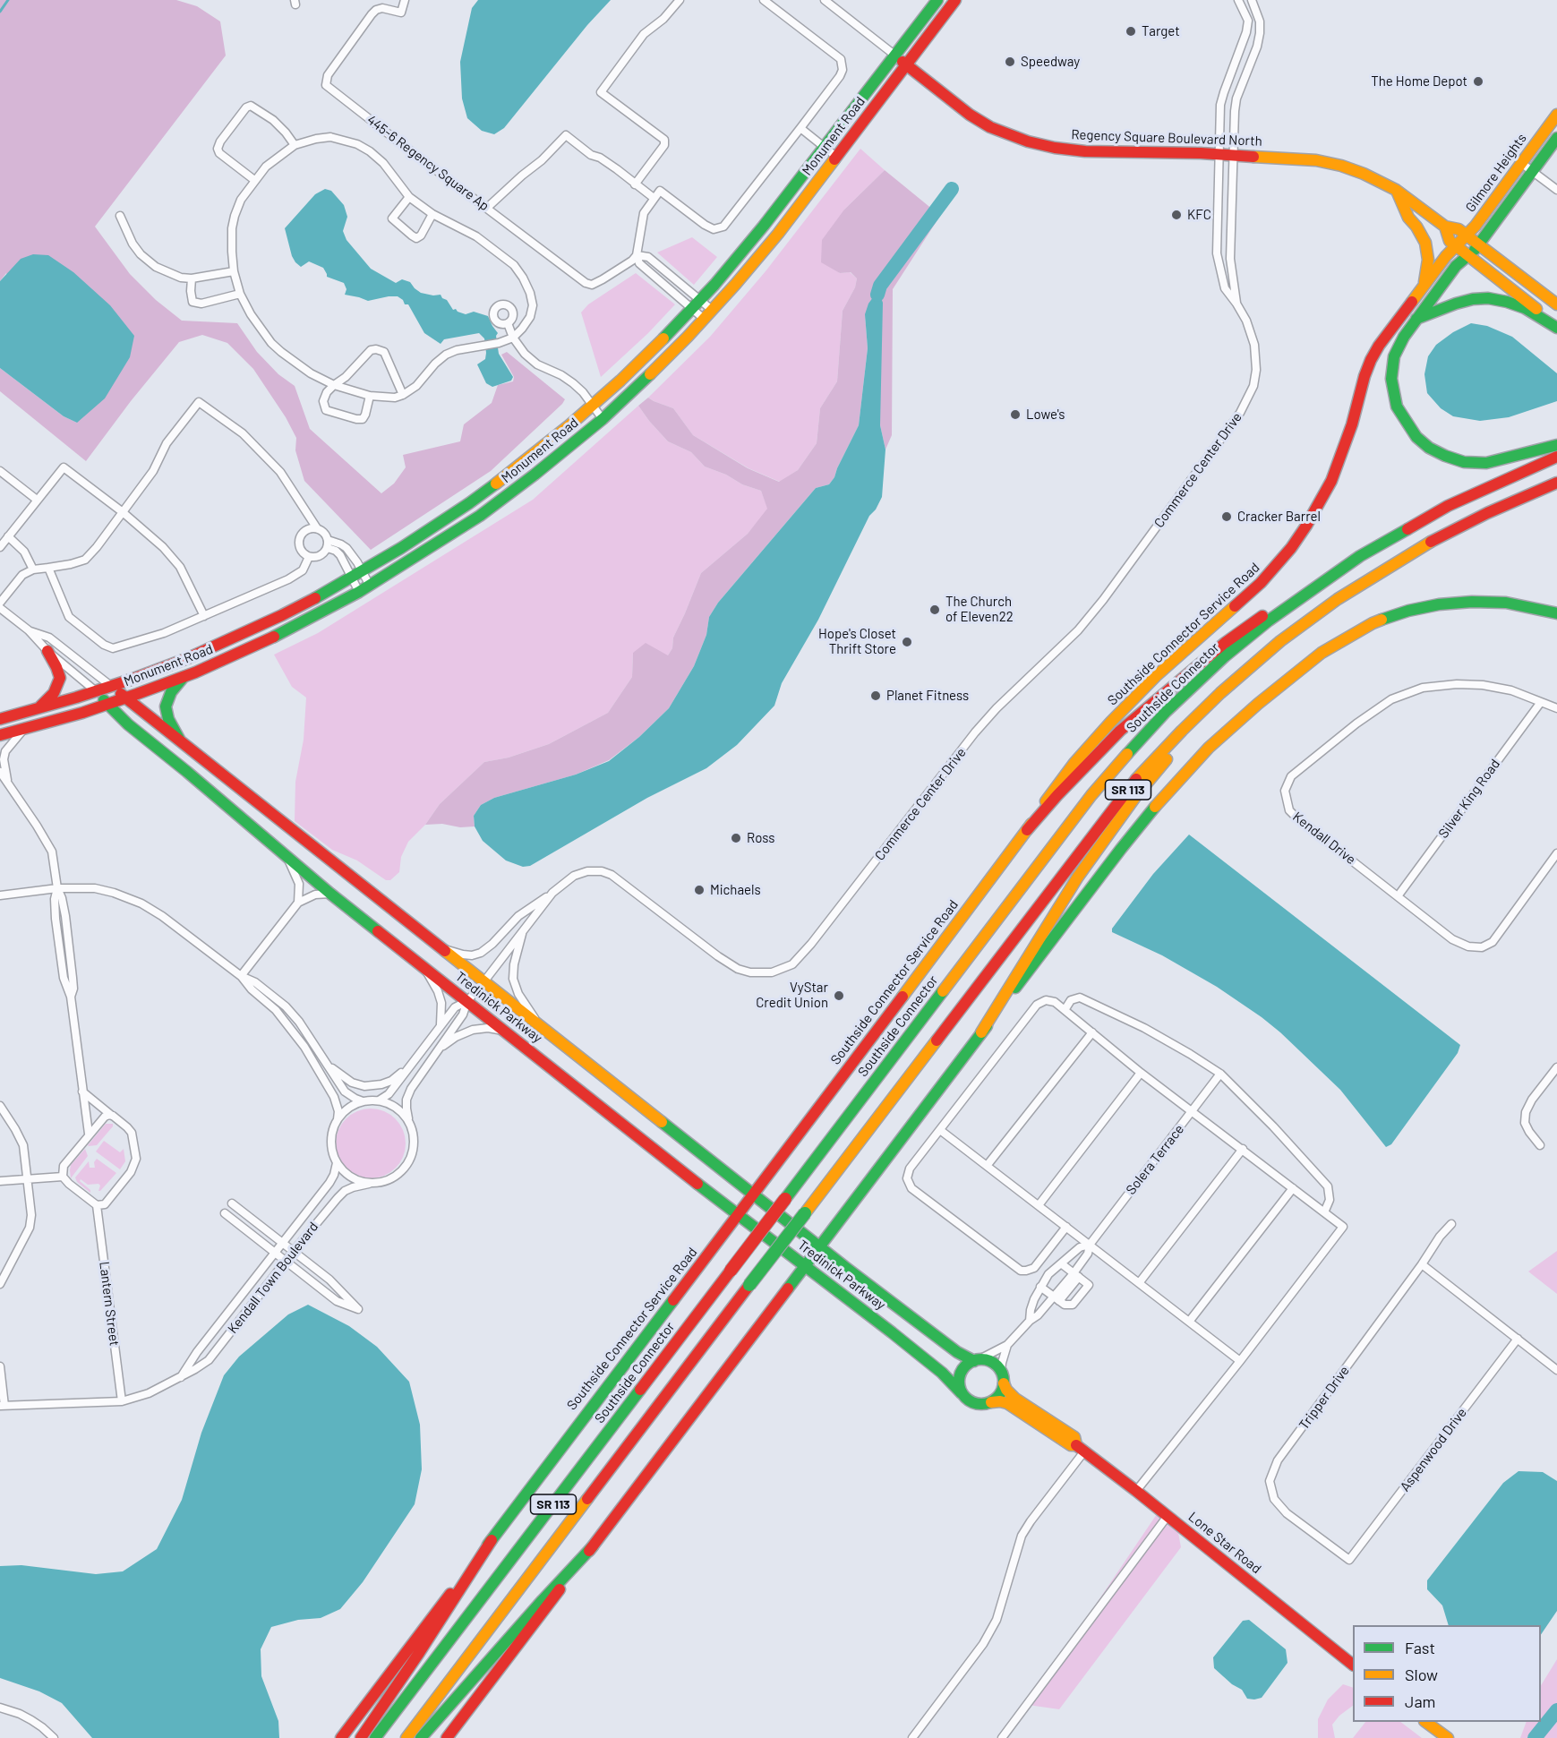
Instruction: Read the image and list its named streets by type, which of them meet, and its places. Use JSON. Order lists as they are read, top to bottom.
{
  "streets": {
    "main road": [
      "Monument Road",
      "Regency Square Boulevard North",
      "Gilmore Heights",
      "Southside Connector Service Road",
      "Southside Connector",
      "SR 113",
      "Tredinick Parkway",
      "Lone Star Road"
    ],
    "street": [
      "445-6 Regency Square Ap",
      "Commerce Center Drive",
      "Silver King Road",
      "Kendall Drive",
      "Solera Terrace",
      "Kendall Town Boulevard",
      "Lantern Street",
      "Tripper Drive",
      "Aspenwood Drive"
    ]
  },
  "crossings": [
    ["Monument Road", "Regency Square Boulevard North"],
    ["Monument Road", "Tredinick Parkway"],
    ["Regency Square Boulevard North", "Gilmore Heights"],
    ["Regency Square Boulevard North", "Commerce Center Drive"],
    ["Regency Square Boulevard North", "Southside Connector Service Road"],
    ["Gilmore Heights", "Southside Connector Service Road"],
    ["Commerce Center Drive", "Tredinick Parkway"],
    ["Commerce Center Drive", "Kendall Town Boulevard"],
    ["Southside Connector Service Road", "Tredinick Parkway"],
    ["Silver King Road", "Kendall Drive"],
    ["Tredinick Parkway", "Solera Terrace"],
    ["Tredinick Parkway", "Lone Star Road"],
    ["Solera Terrace", "Lone Star Road"],
    ["Kendall Town Boulevard", "Lantern Street"],
    ["Tripper Drive", "Aspenwood Drive"]
  ],
  "places": [
    "Target",
    "Speedway",
    "The Home Depot",
    "KFC",
    "Lowe's",
    "Cracker Barrel",
    "The Church of Eleven22",
    "Hope's Closet Thrift Store",
    "Planet Fitness",
    "Ross",
    "Michaels",
    "VyStar Credit Union"
  ],
  "legend": ["Fast", "Slow", "Jam"]
}
